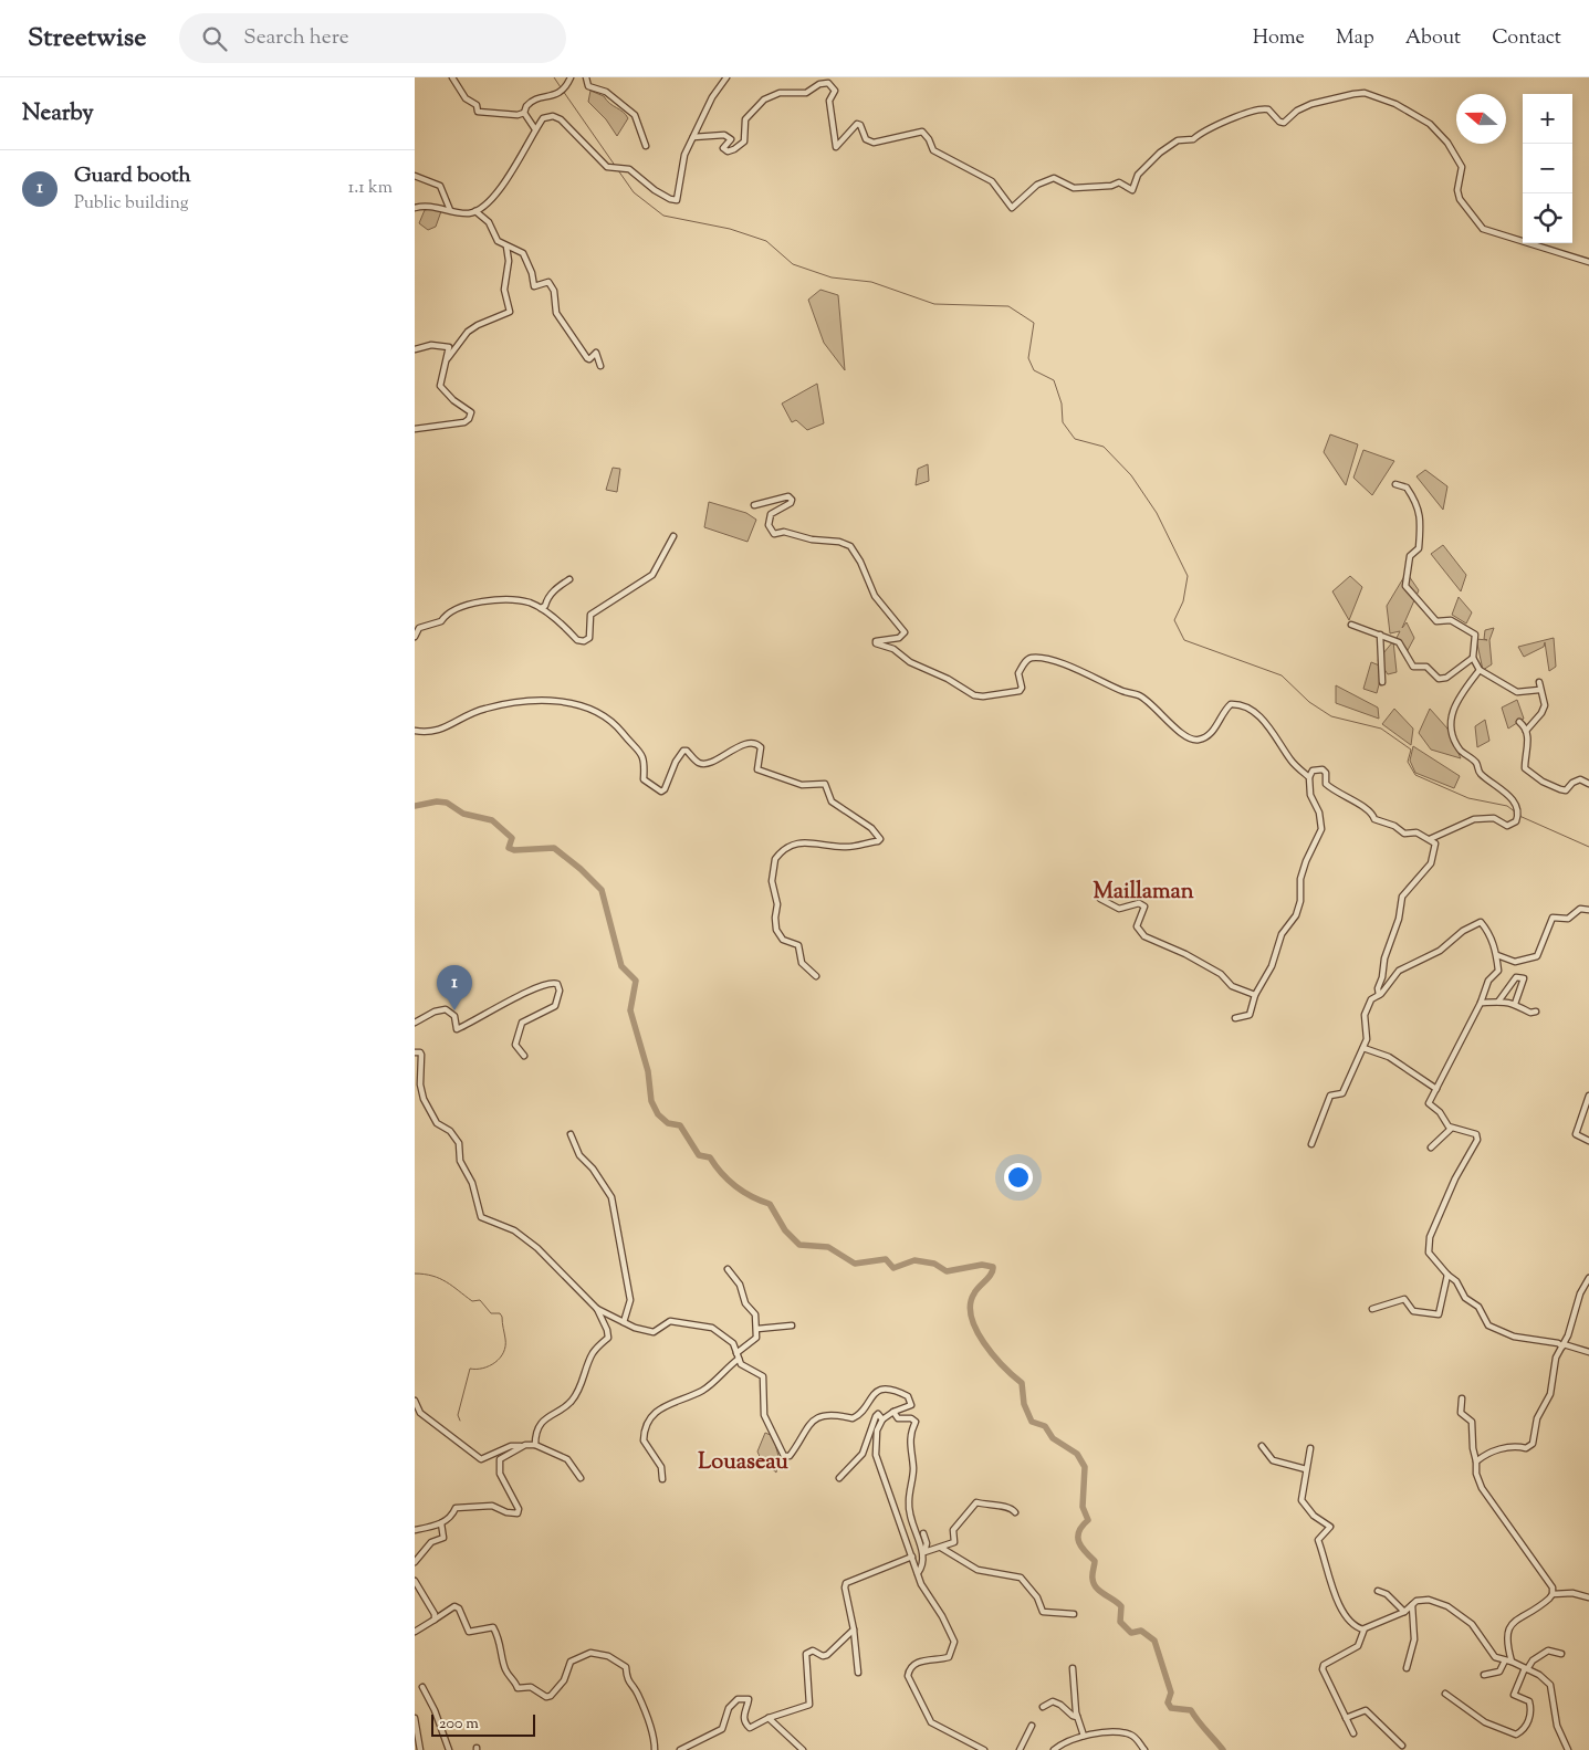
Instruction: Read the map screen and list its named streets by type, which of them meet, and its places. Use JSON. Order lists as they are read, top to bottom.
{
  "districts": ["Maillaman", "Louaseau"],
  "scale_bar": "200 m",
  "north": "left",
  "page": {
    "header": "Streetwise",
    "search": "Search here",
    "nav": [
      "Home",
      "Map",
      "About",
      "Contact"
    ],
    "heading": "Nearby",
    "map_buttons": ["+", "−"],
    "list": [
      {
        "mark": "1",
        "name": "Guard booth",
        "note": "Public building",
        "value": "1.1 km"
      }
    ],
    "pins": "1",
    "scale": "200 m"
  }
}
